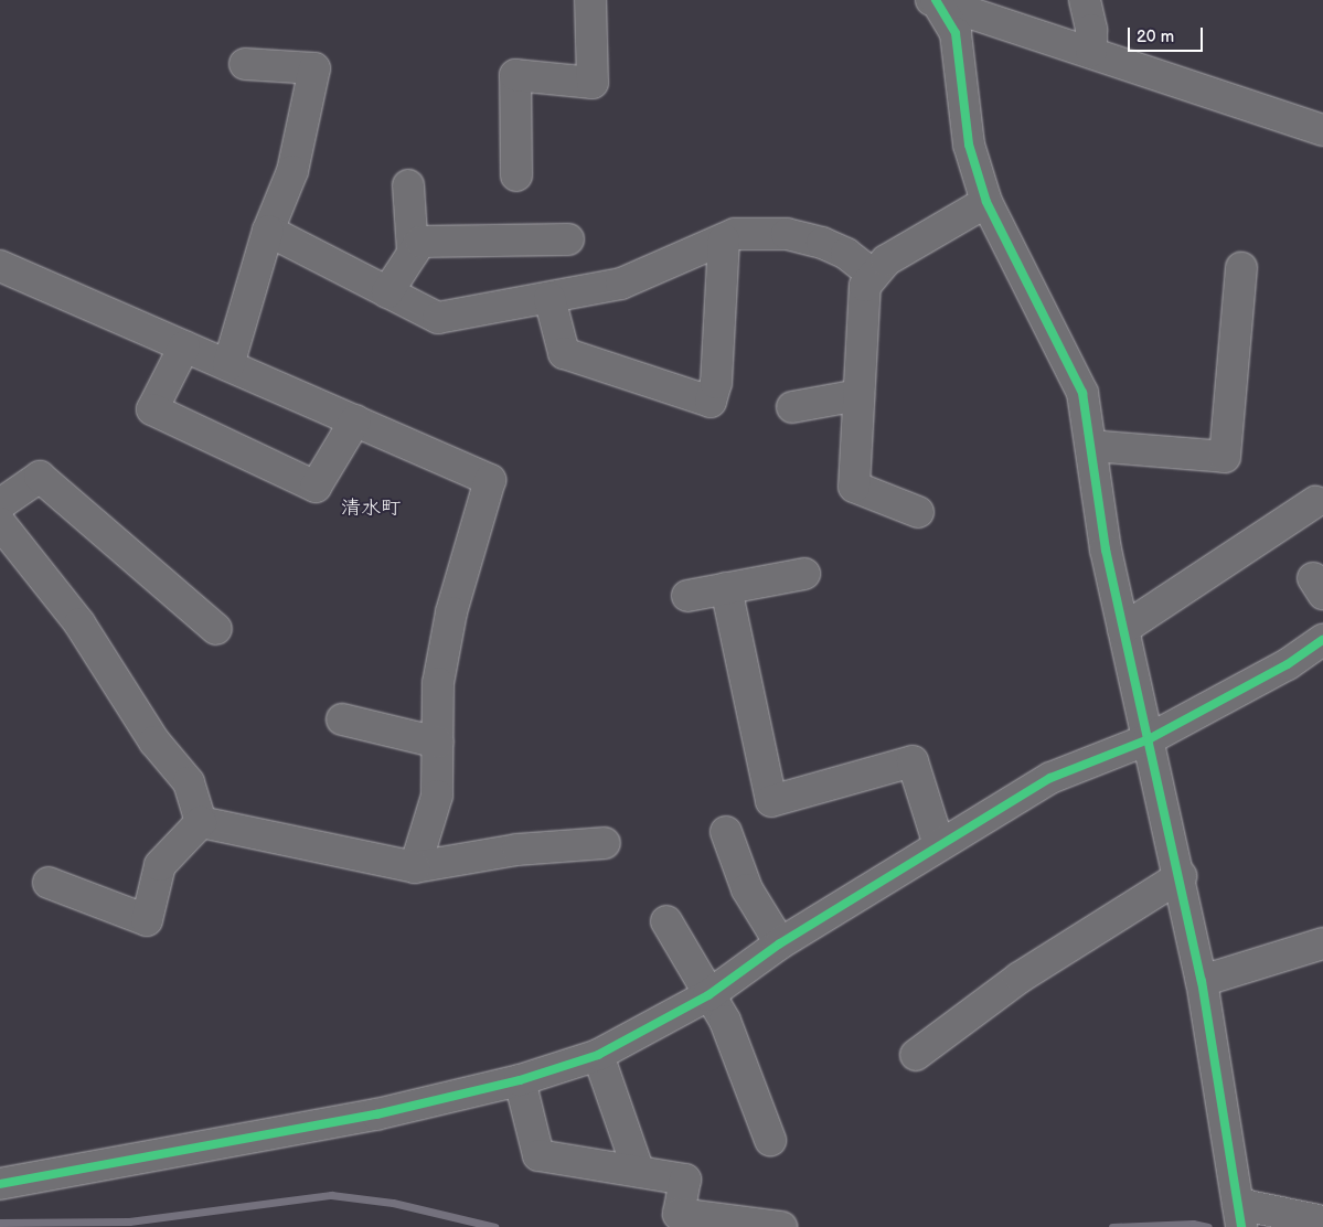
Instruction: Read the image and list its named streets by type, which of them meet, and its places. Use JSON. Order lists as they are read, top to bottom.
{
  "districts": ["清水町"],
  "scale_bar": "20 m"
}
